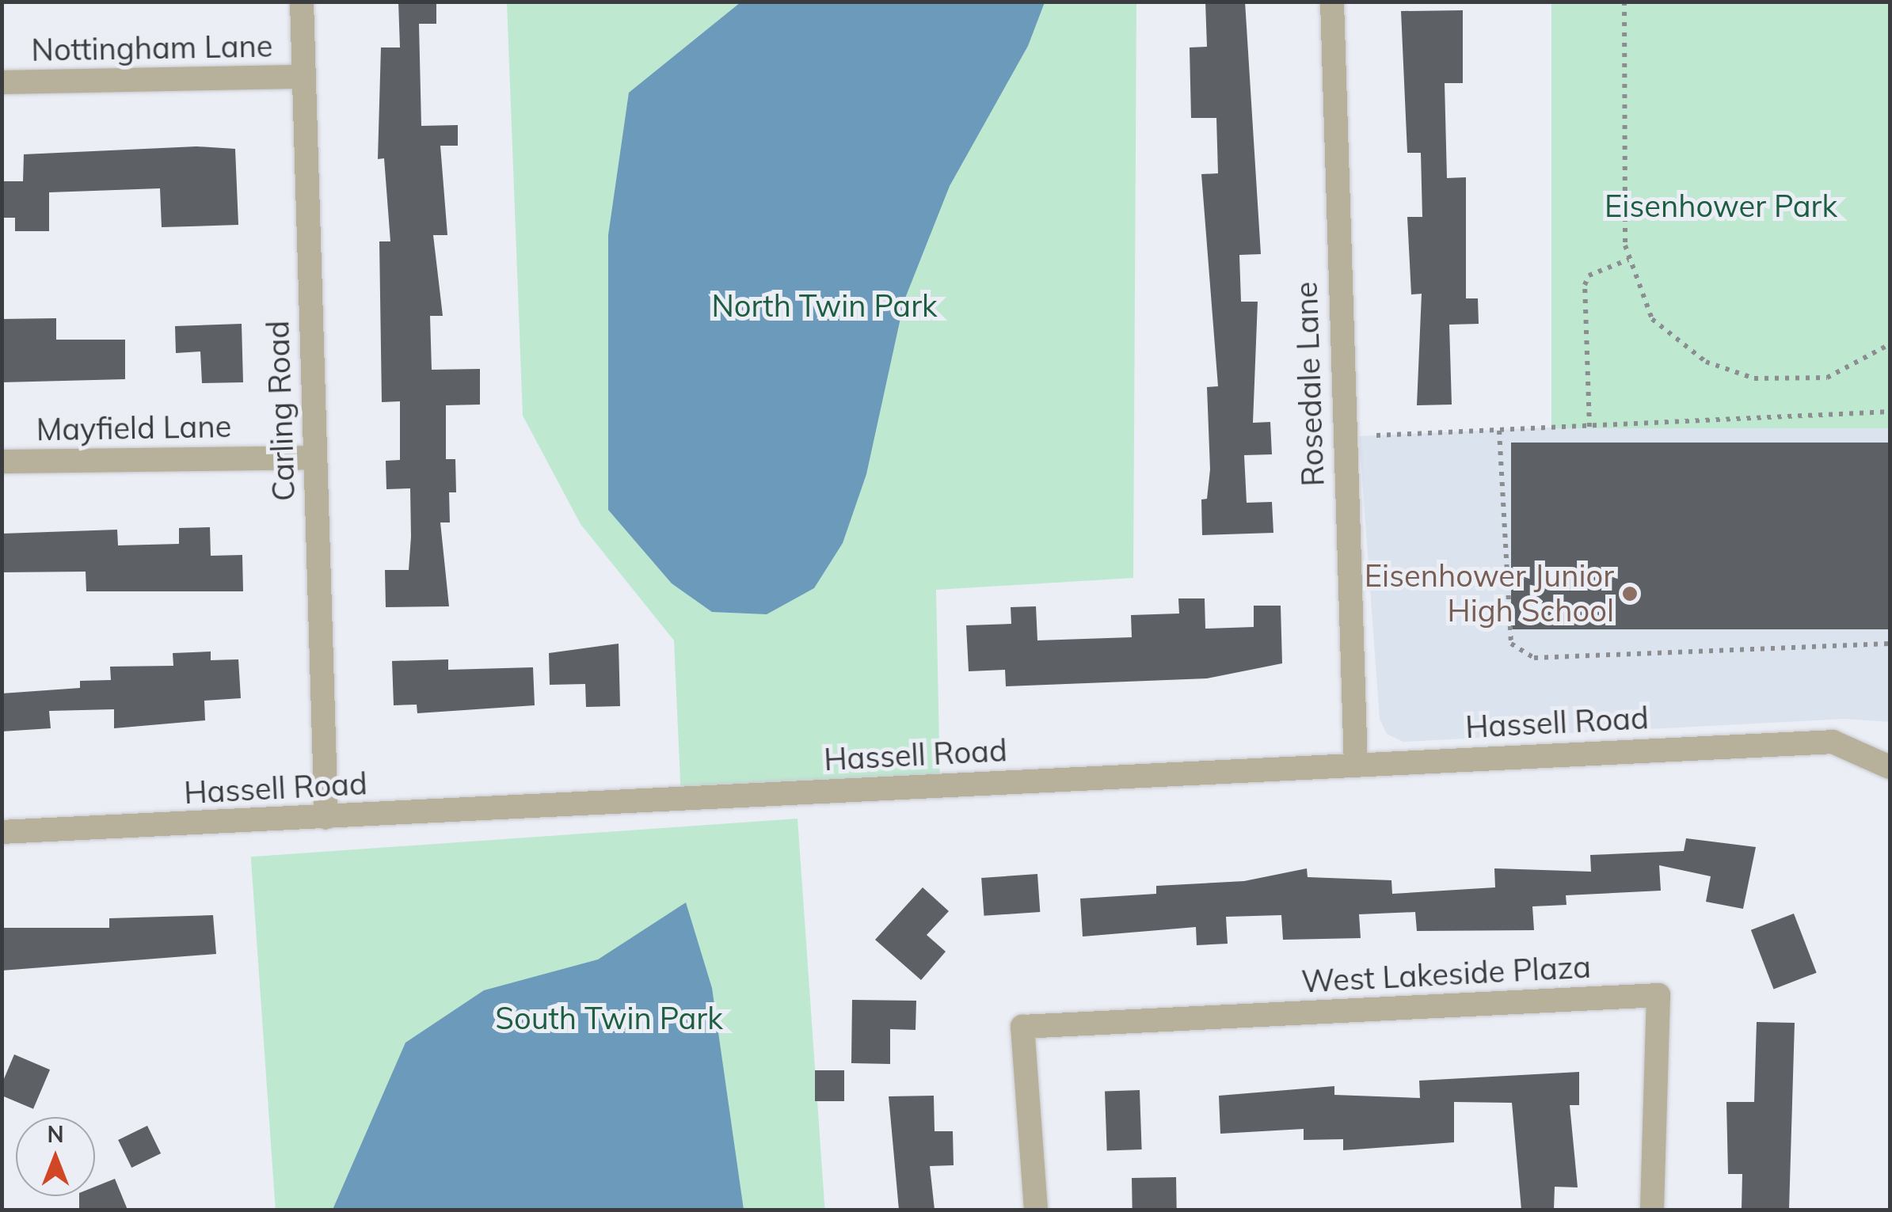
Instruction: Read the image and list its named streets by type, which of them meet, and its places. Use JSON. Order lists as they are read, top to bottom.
{
  "streets": {
    "street": [
      "Nottingham Lane",
      "Rosedale Lane",
      "Carling Road",
      "Mayfield Lane",
      "Hassell Road",
      "West Lakeside Plaza"
    ]
  },
  "crossings": [
    ["Nottingham Lane", "Carling Road"],
    ["Rosedale Lane", "Hassell Road"],
    ["Carling Road", "Mayfield Lane"],
    ["Carling Road", "Hassell Road"]
  ],
  "parks": ["Eisenhower Park", "North Twin Park", "South Twin Park"],
  "places": ["Eisenhower Junior High School"],
  "north": "top"
}
